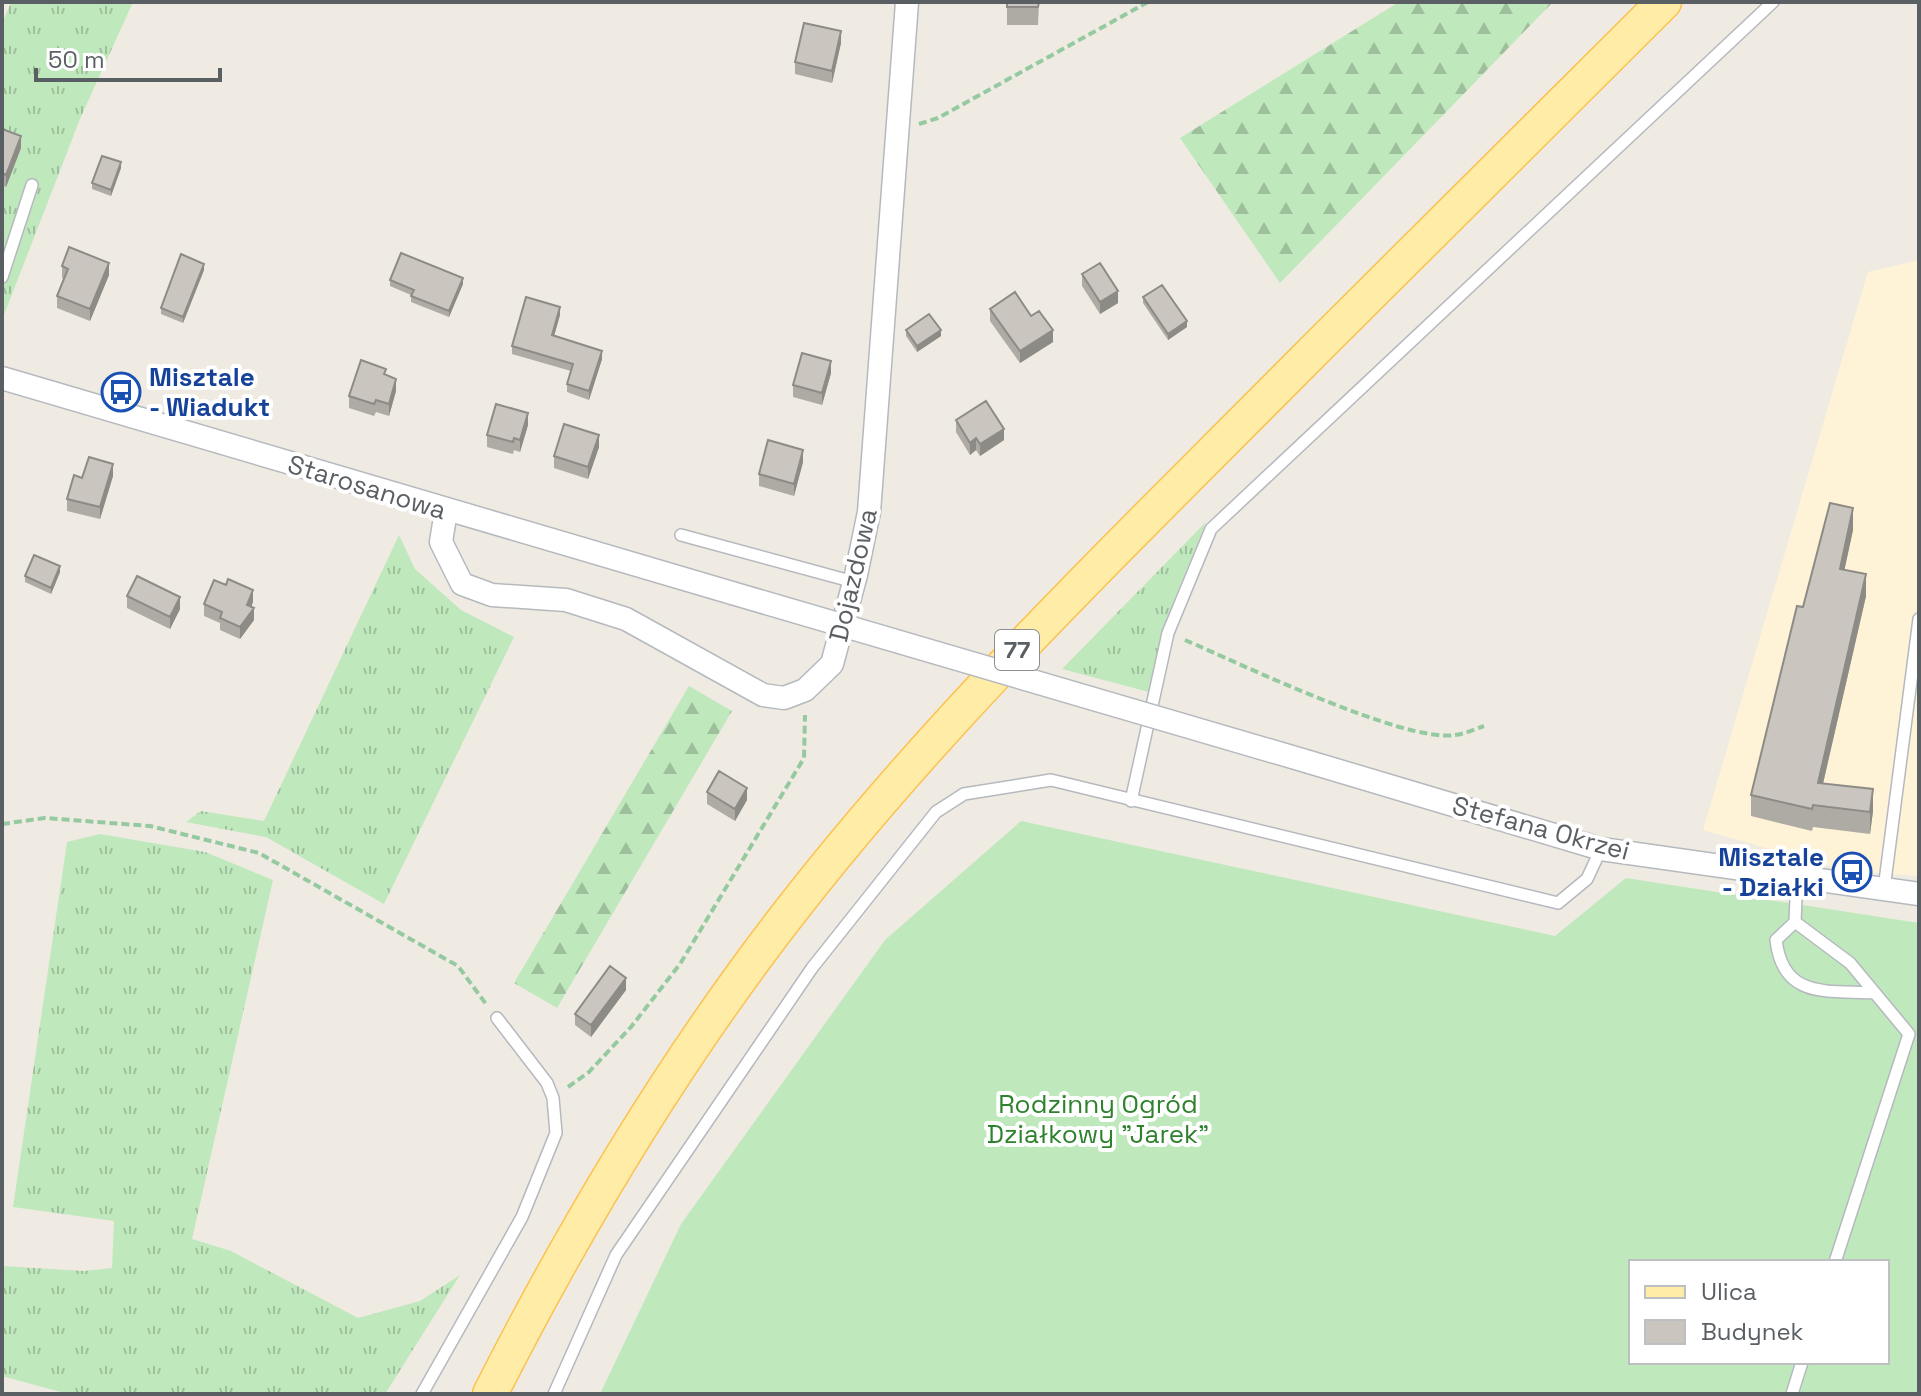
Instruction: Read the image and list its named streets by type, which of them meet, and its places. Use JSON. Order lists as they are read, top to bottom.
{
  "streets": {
    "main road": ["77"],
    "street": ["Starosanowa", "Dojazdowa", "Stefana Okrzei"]
  },
  "crossings": [
    ["Starosanowa", "Stefana Okrzei"]
  ],
  "parks": ["Rodzinny Ogród Działkowy \"Jarek\""],
  "places": {
    "bus stop": ["Misztale - Wiadukt", "Misztale - Działki"]
  },
  "legend": ["Ulica", "Budynek"],
  "scale_bar": "50 m"
}
